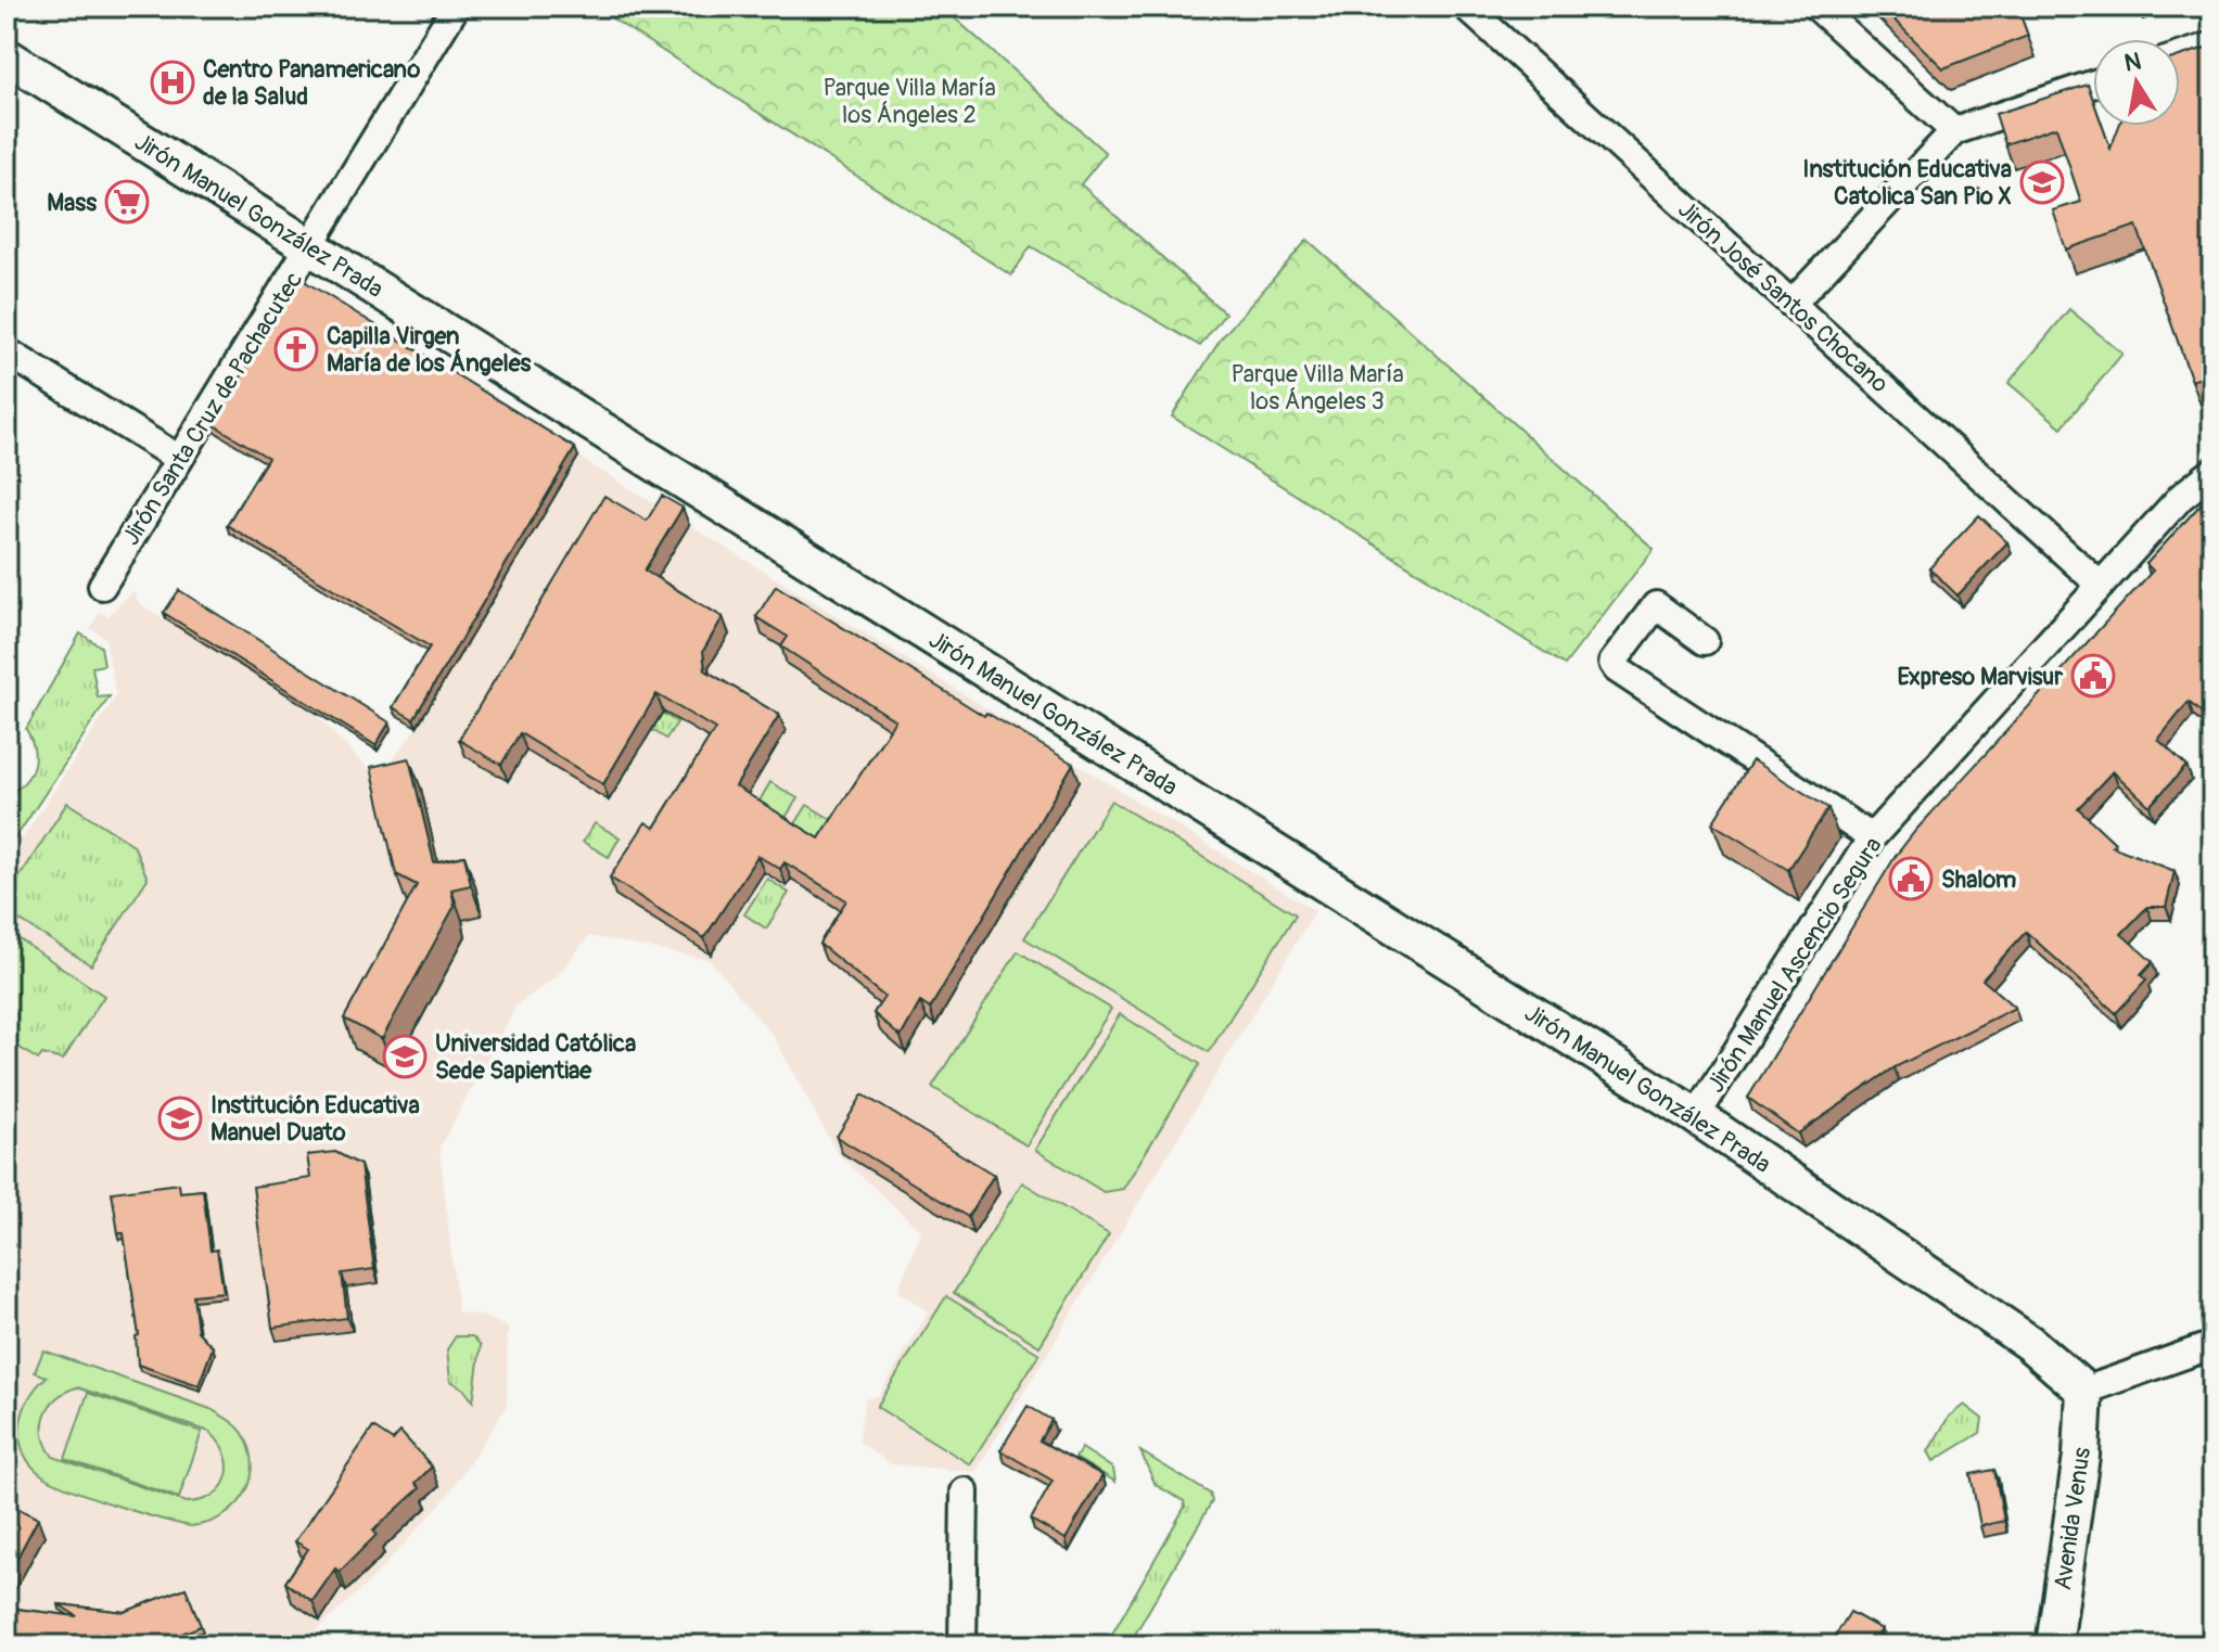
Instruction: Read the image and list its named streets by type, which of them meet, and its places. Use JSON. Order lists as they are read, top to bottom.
{
  "streets": {
    "street": [
      "Jirón Manuel González Prada",
      "Jirón José Santos Chocano",
      "Jirón Santa Cruz de Pachacutec",
      "Jirón Manuel Ascencio Segura",
      "Avenida Venus"
    ]
  },
  "crossings": [
    ["Jirón Manuel González Prada", "Jirón Santa Cruz de Pachacutec"],
    ["Jirón Manuel González Prada", "Jirón Manuel Ascencio Segura"],
    ["Jirón Manuel González Prada", "Avenida Venus"],
    ["Jirón José Santos Chocano", "Jirón Manuel Ascencio Segura"]
  ],
  "parks": ["Parque Villa María los Ángeles 2", "Parque Villa María los Ángeles 3"],
  "places": {
    "hospital": ["Centro Panamericano de la Salud"],
    "school or university": ["Institución Educativa Catolica San Pio X", "Universidad Católica Sede Sapientiae", "Institución Educativa Manuel Duato"],
    "supermarket": ["Mass"],
    "church": ["Capilla Virgen María de los Ángeles"],
    "public building": ["Expreso Marvisur", "Shalom"]
  },
  "north": "top"
}
